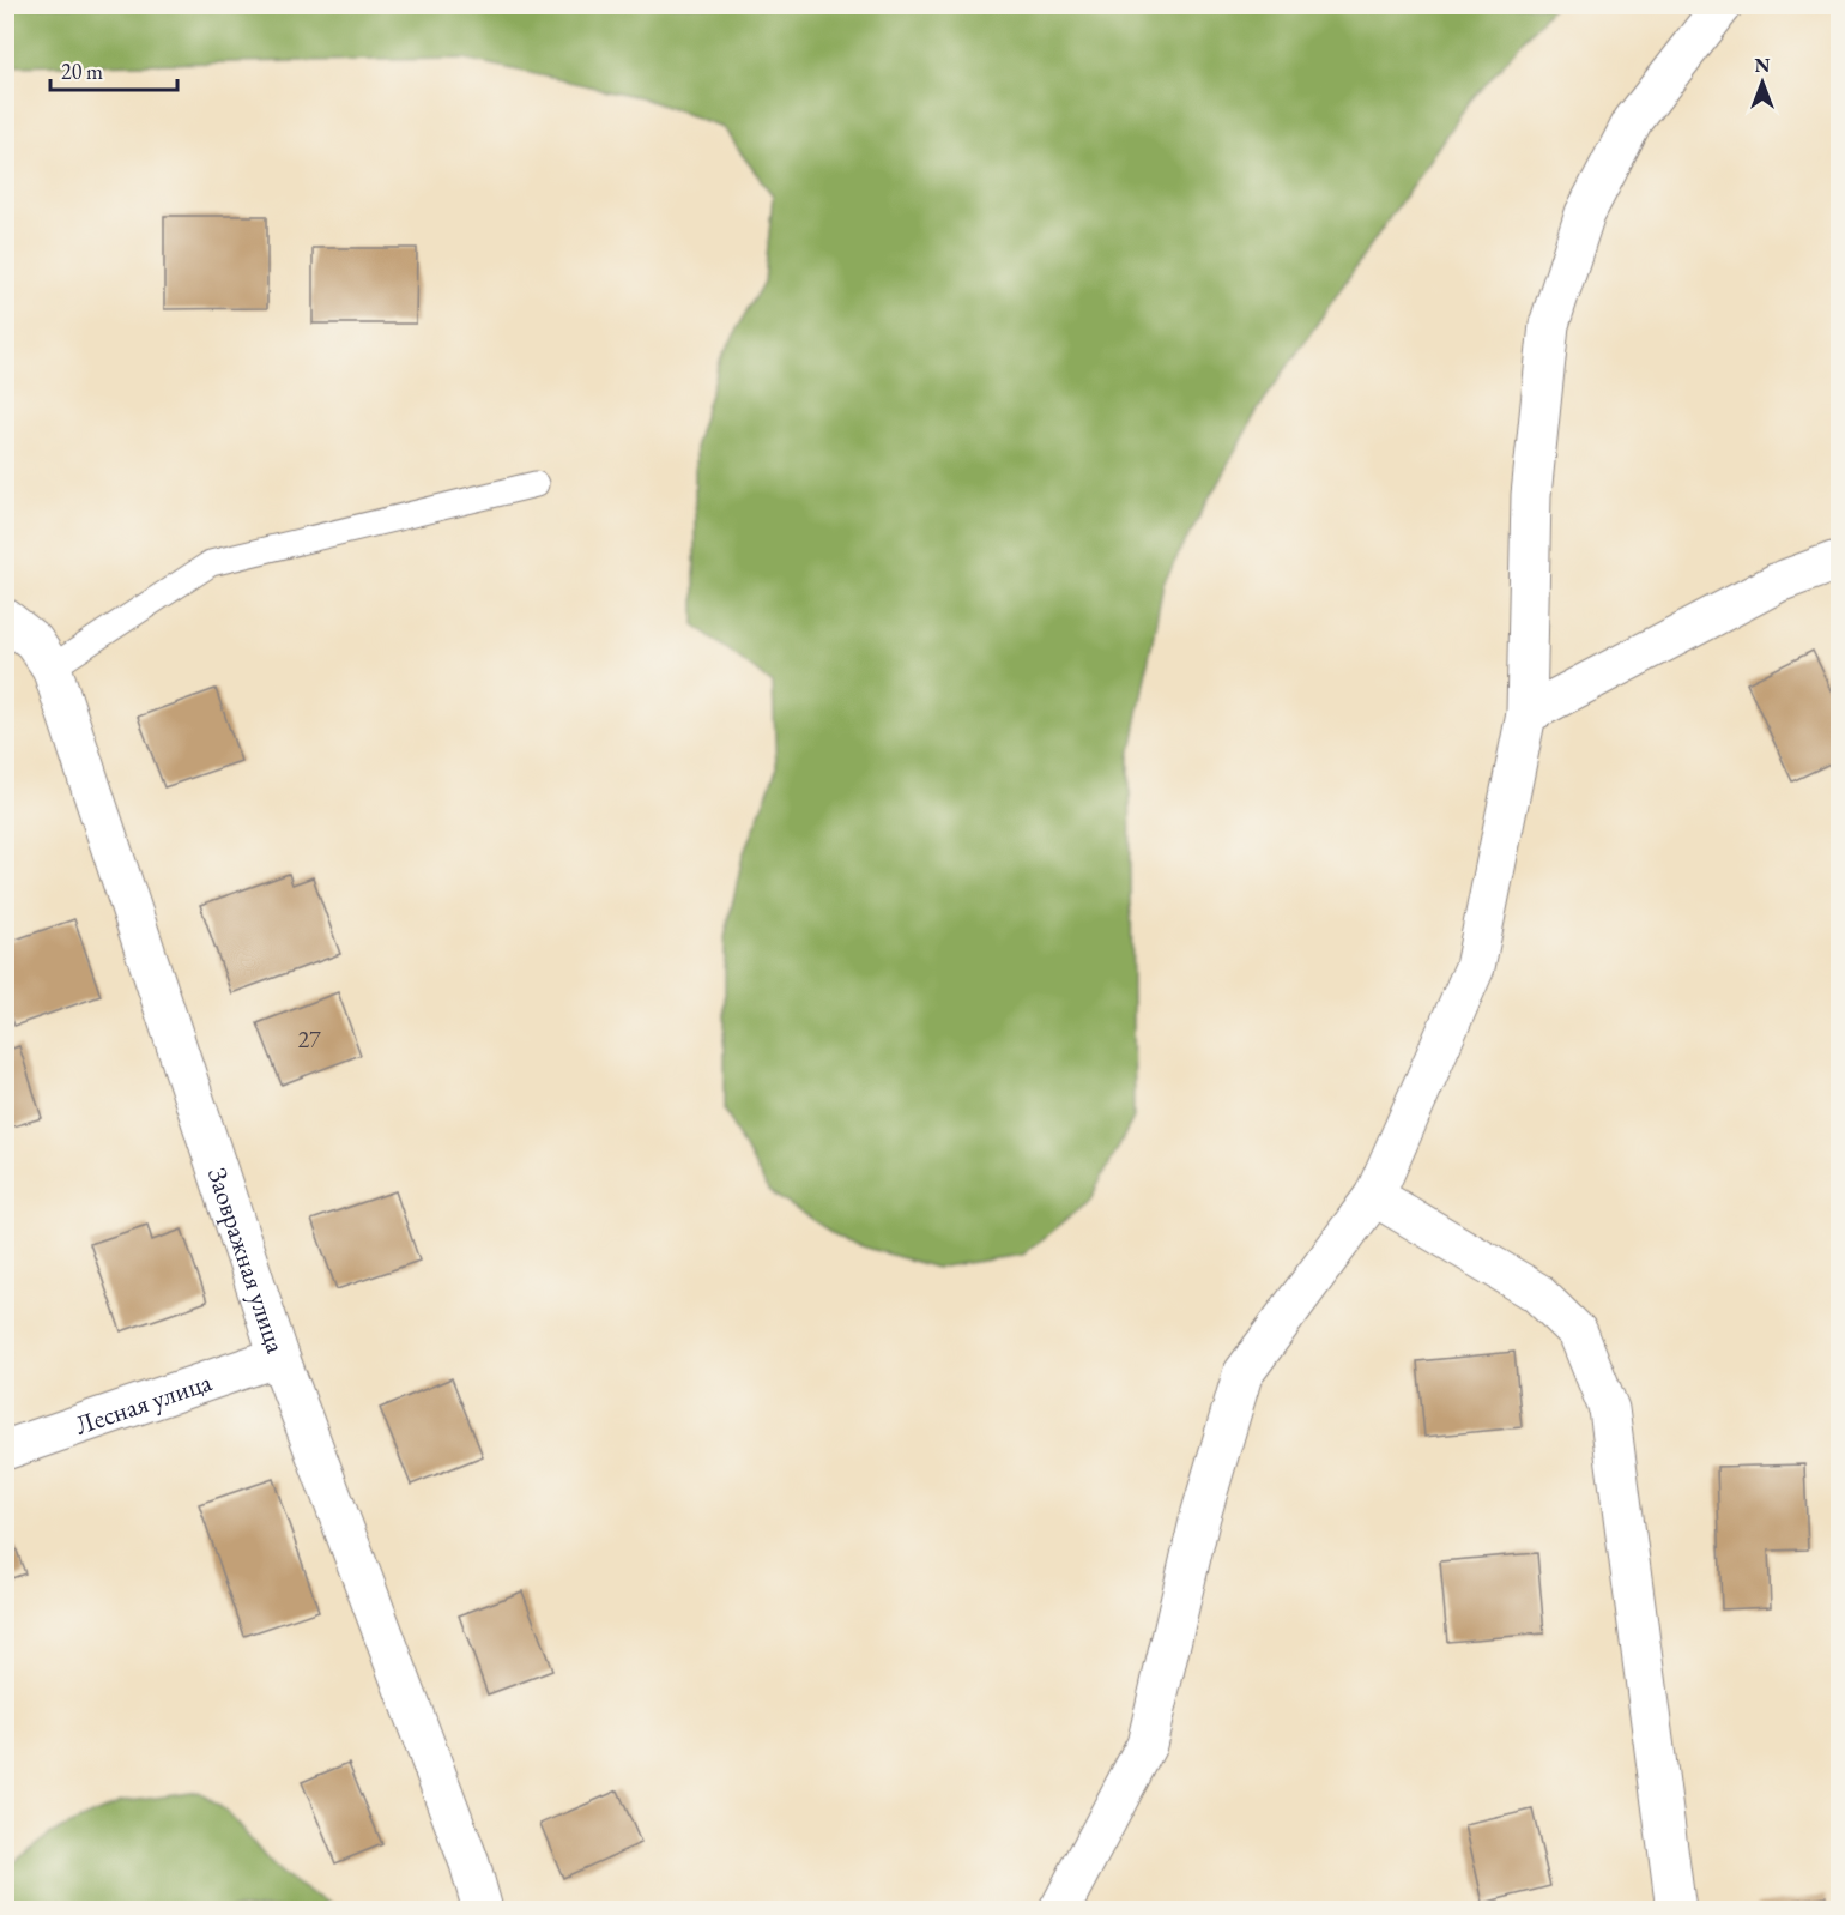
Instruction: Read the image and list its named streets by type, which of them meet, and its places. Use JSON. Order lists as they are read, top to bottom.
{
  "streets": {
    "street": ["Заовражная улица", "Лесная улица"]
  },
  "crossings": [
    ["Заовражная улица", "Лесная улица"]
  ],
  "house_numbers": ["27"],
  "scale_bar": "20 m",
  "north": "top"
}
